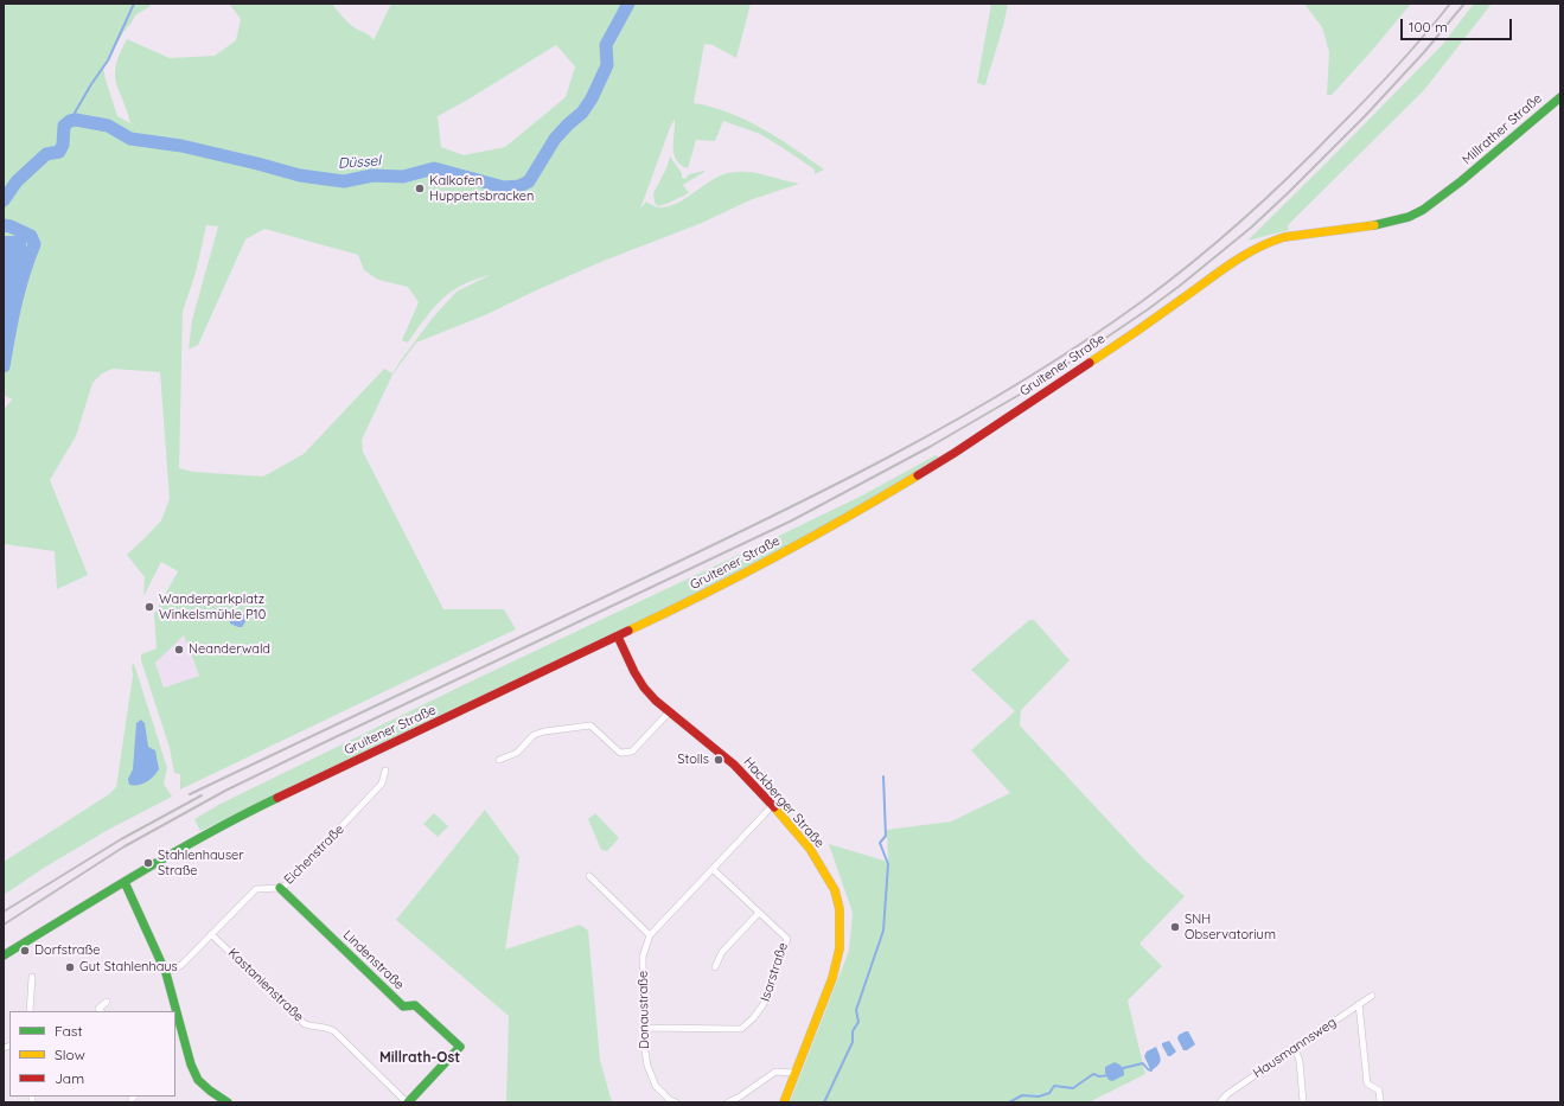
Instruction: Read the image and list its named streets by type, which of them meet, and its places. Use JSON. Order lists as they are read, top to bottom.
{
  "streets": {
    "main road": [
      "Millrather Straße",
      "Gruitener Straße",
      "Hackberger Straße",
      "Lindenstraße"
    ],
    "street": [
      "Eichenstraße",
      "Isarstraße",
      "Kastanienstraße",
      "Donaustraße",
      "Hausmannsweg"
    ]
  },
  "crossings": [
    ["Millrather Straße", "Gruitener Straße"],
    ["Gruitener Straße", "Hackberger Straße"],
    ["Hackberger Straße", "Donaustraße"],
    ["Eichenstraße", "Lindenstraße"],
    ["Eichenstraße", "Kastanienstraße"],
    ["Lindenstraße", "Kastanienstraße"],
    ["Isarstraße", "Donaustraße"]
  ],
  "districts": ["Millrath-Ost"],
  "water": ["Düssel"],
  "places": [
    "Kalkofen Huppertsbracken",
    "Wanderparkplatz Winkelsmühle P10",
    "Neanderwald",
    "Stolls",
    "Stahlenhauser Straße",
    "SNH Observatorium",
    "Dorfstraße",
    "Gut Stahlenhaus"
  ],
  "legend": ["Fast", "Slow", "Jam"],
  "scale_bar": "100 m"
}
